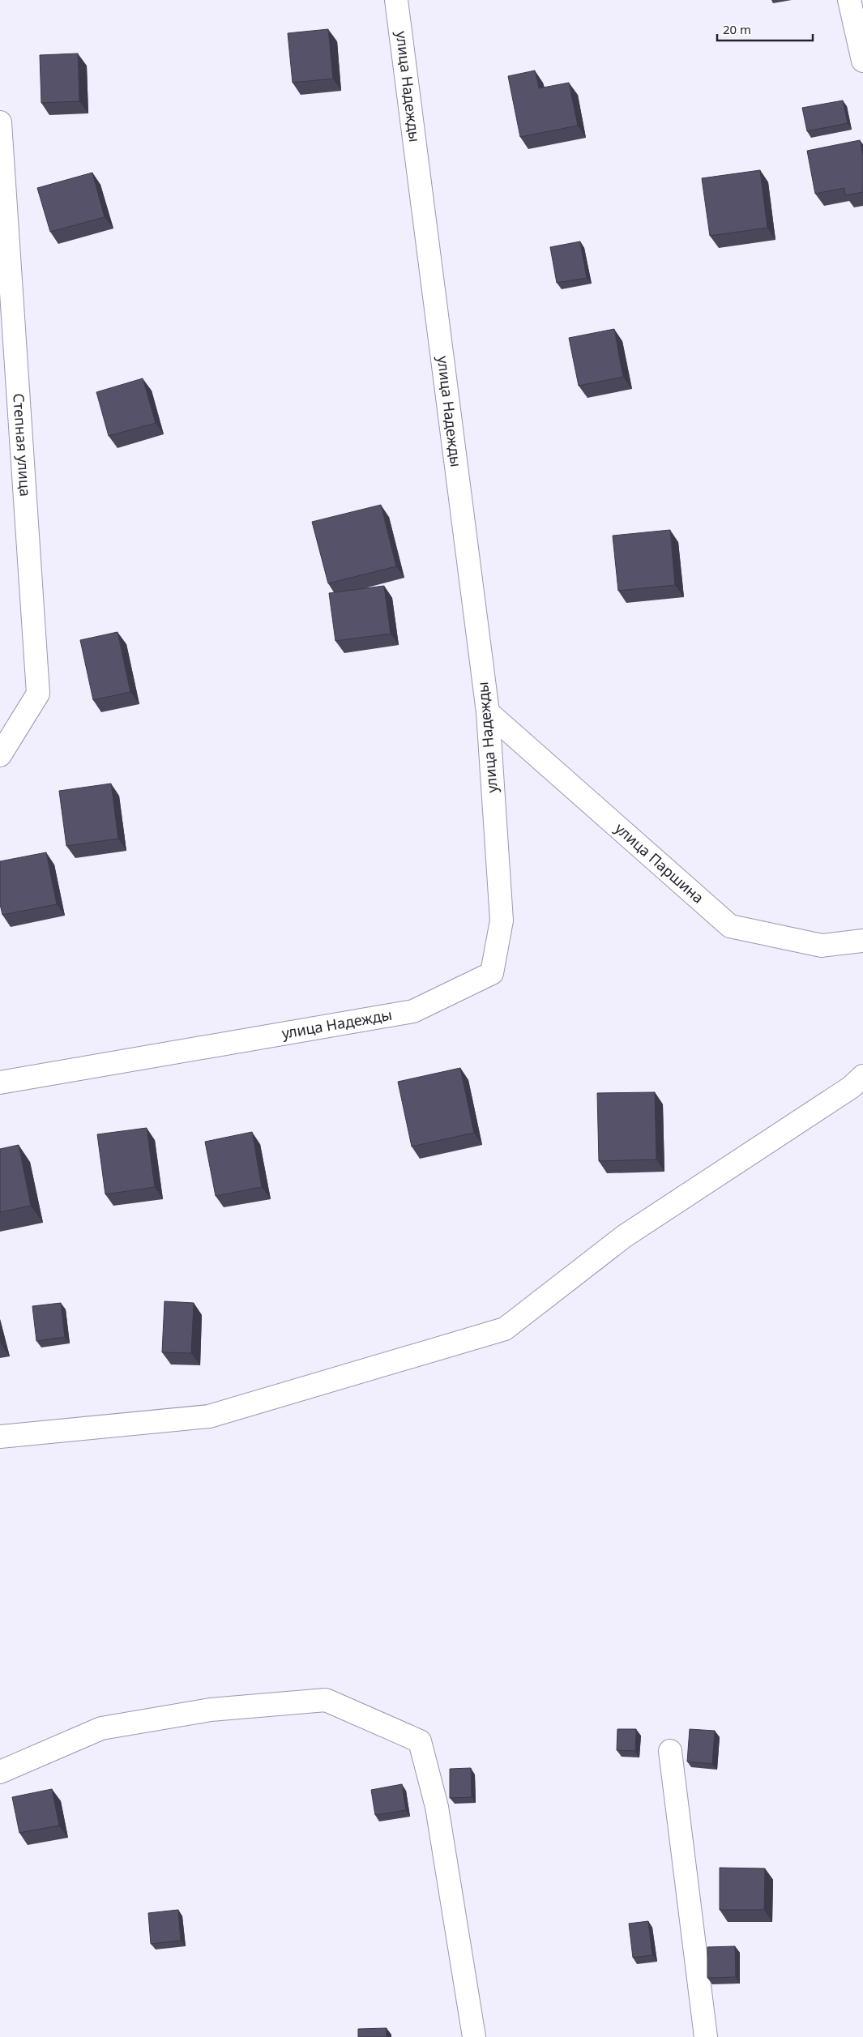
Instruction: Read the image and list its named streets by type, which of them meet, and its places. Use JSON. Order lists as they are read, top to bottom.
{
  "streets": {
    "street": ["улица Надежды", "Степная улица", "улица Паршина"]
  },
  "crossings": [
    ["улица Надежды", "улица Паршина"]
  ],
  "scale_bar": "20 m"
}
